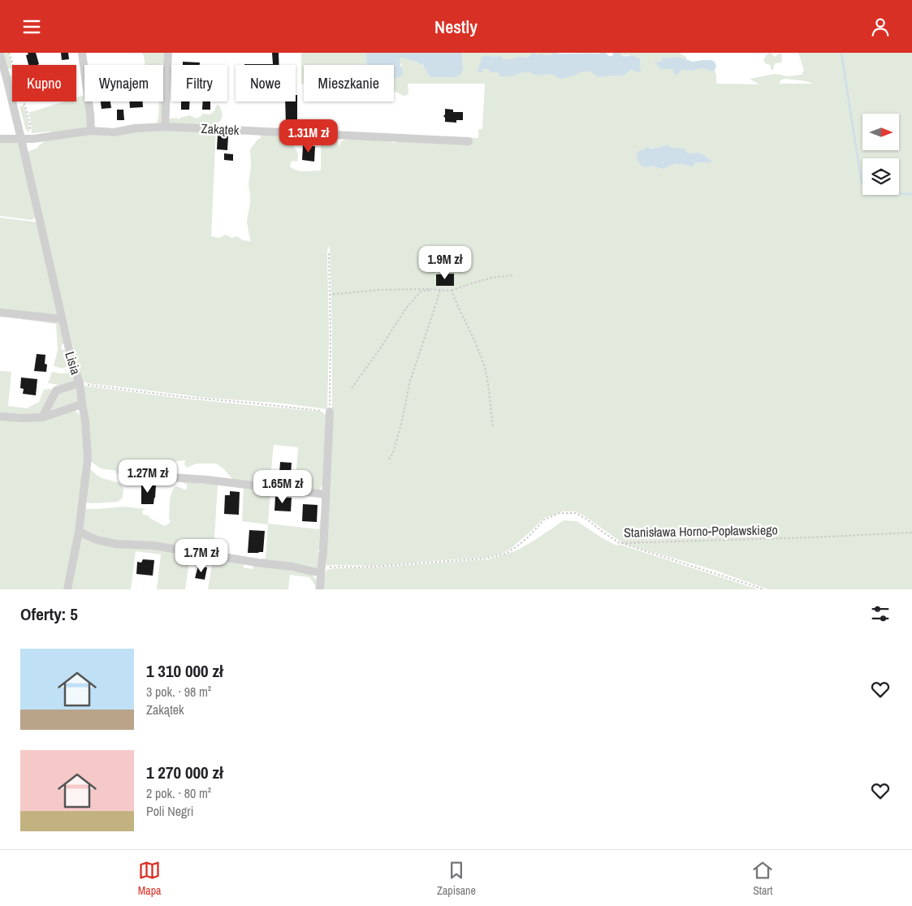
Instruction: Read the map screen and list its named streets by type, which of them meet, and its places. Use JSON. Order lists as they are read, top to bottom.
{
  "streets": {
    "street": ["Zakątek", "Lisia"],
    "path": ["Stanisława Horno-Popławskiego"]
  },
  "crossings": [
    ["Zakątek", "Lisia"]
  ],
  "north": "right",
  "page": {
    "header": "Nestly",
    "chip": [
      "Kupno",
      "Wynajem",
      "Filtry",
      "Nowe",
      "Mieszkanie"
    ],
    "price": [
      "1.31M zł",
      "1.9M zł",
      "1.27M zł",
      "1.65M zł",
      "1.7M zł"
    ],
    "heading": "Oferty: 5",
    "list": [
      {
        "name": "1 310 000 zł",
        "note": "3 pok. · 98 m² · Zakątek"
      },
      {
        "name": "1 270 000 zł",
        "note": "2 pok. · 80 m² · Poli Negri"
      }
    ],
    "tabs": ["Mapa", "Zapisane", "Start"]
  }
}
